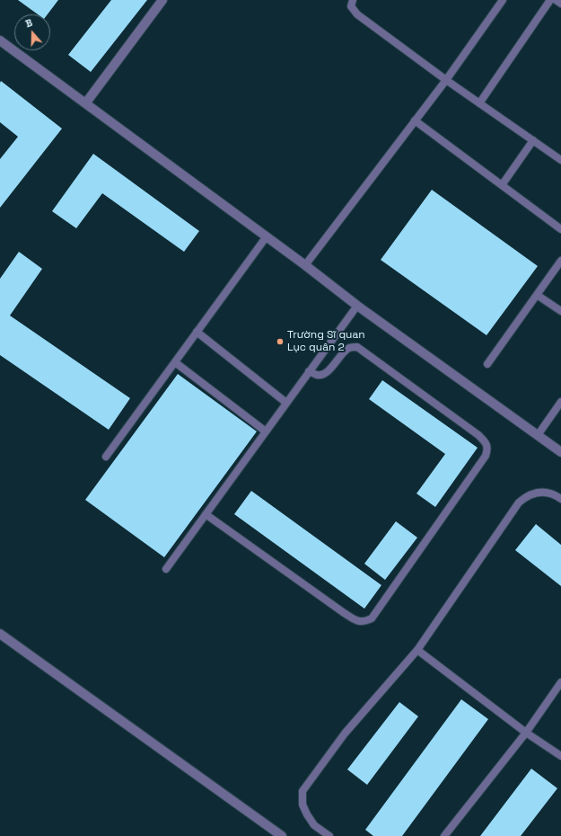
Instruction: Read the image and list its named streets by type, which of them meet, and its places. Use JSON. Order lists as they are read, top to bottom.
{
  "places": ["Trường Sĩ quan Lục quân 2"],
  "north": "top"
}
